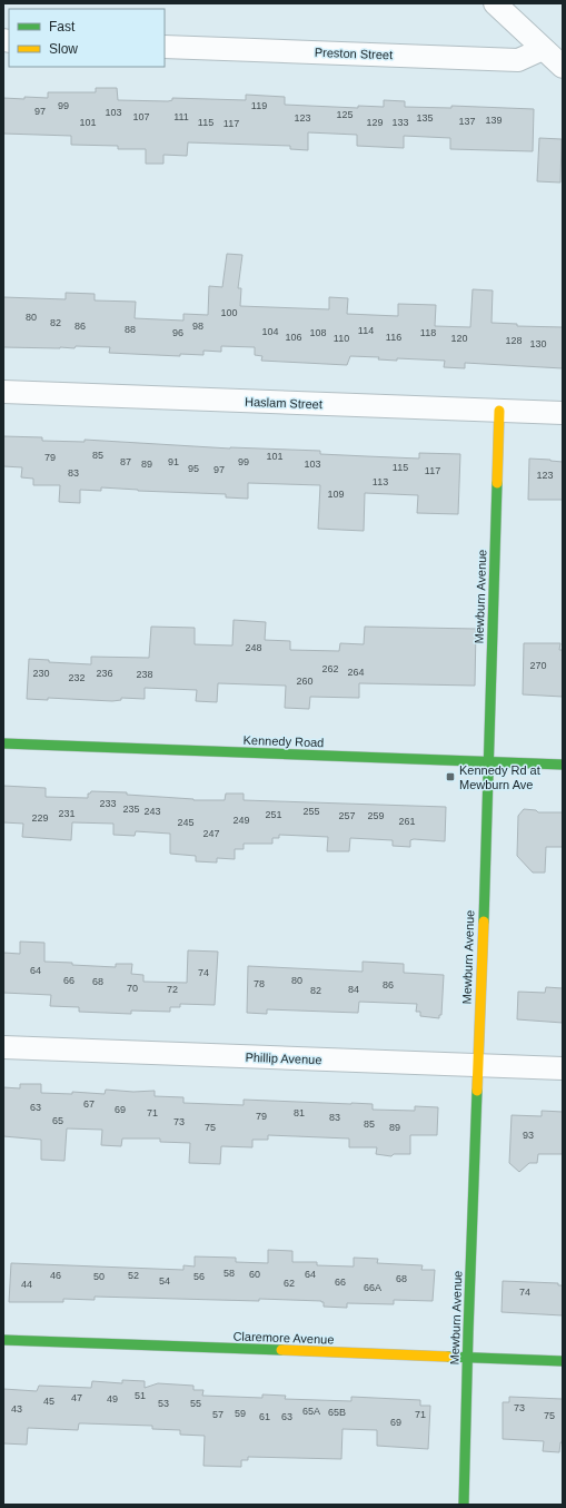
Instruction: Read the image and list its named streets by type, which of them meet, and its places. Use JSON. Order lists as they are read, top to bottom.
{
  "streets": {
    "street": [
      "Preston Street",
      "Haslam Street",
      "Mewburn Avenue",
      "Kennedy Road",
      "Phillip Avenue",
      "Claremore Avenue"
    ]
  },
  "crossings": [
    ["Haslam Street", "Mewburn Avenue"],
    ["Mewburn Avenue", "Kennedy Road"],
    ["Mewburn Avenue", "Phillip Avenue"],
    ["Mewburn Avenue", "Claremore Avenue"]
  ],
  "places": {
    "transit": ["Kennedy Rd at Mewburn Ave"]
  },
  "house_numbers": [
    "99",
    "119",
    "97",
    "103",
    "125",
    "107",
    "111",
    "123",
    "135",
    "139",
    "137",
    "101",
    "115",
    "129",
    "133",
    "117",
    "100",
    "80",
    "82",
    "86",
    "98",
    "88",
    "114",
    "104",
    "96",
    "108",
    "118",
    "106",
    "116",
    "110",
    "120",
    "128",
    "130",
    "85",
    "101",
    "79",
    "87",
    "91",
    "99",
    "89",
    "103",
    "115",
    "95",
    "97",
    "117",
    "83",
    "123",
    "113",
    "109",
    "248",
    "270",
    "262",
    "264",
    "230",
    "236",
    "238",
    "232",
    "260",
    "233",
    "235",
    "243",
    "255",
    "231",
    "251",
    "257",
    "259",
    "229",
    "249",
    "261",
    "245",
    "247",
    "64",
    "74",
    "66",
    "80",
    "68",
    "78",
    "86",
    "70",
    "72",
    "84",
    "82",
    "67",
    "63",
    "69",
    "71",
    "81",
    "79",
    "83",
    "65",
    "73",
    "85",
    "75",
    "89",
    "93",
    "58",
    "60",
    "64",
    "46",
    "52",
    "50",
    "56",
    "68",
    "54",
    "66",
    "62",
    "44",
    "66A",
    "74",
    "51",
    "47",
    "49",
    "45",
    "53",
    "55",
    "73",
    "43",
    "65A",
    "65B",
    "59",
    "57",
    "71",
    "75",
    "61",
    "63",
    "69"
  ],
  "legend": ["Fast", "Slow"]
}
